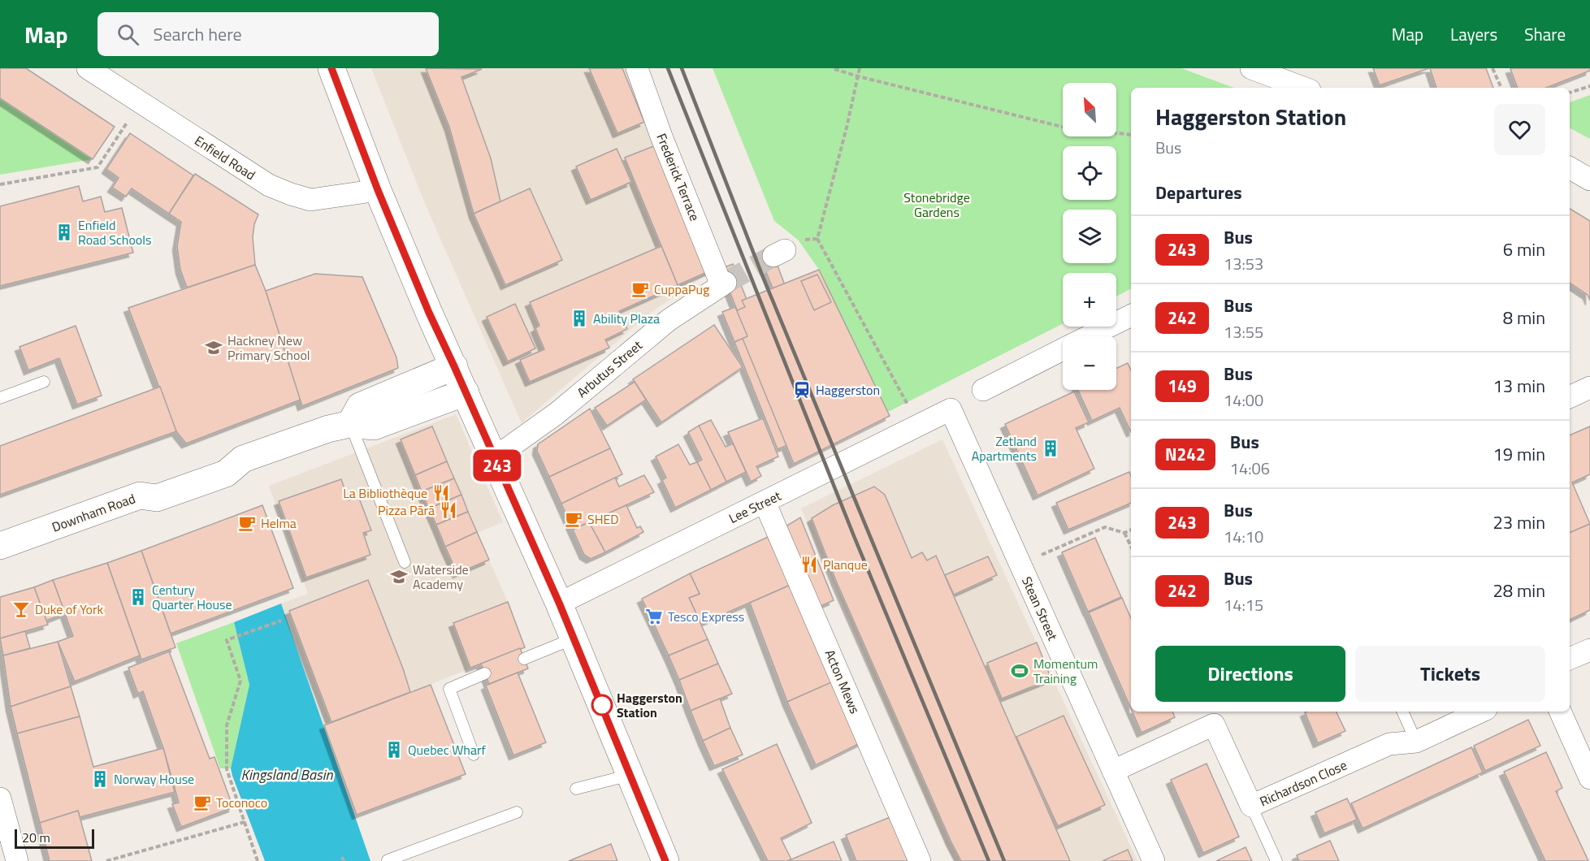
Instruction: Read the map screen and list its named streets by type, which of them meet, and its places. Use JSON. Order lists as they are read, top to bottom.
{
  "streets": {
    "main road": ["Downham Road"],
    "street": [
      "Enfield Road",
      "Frederick Terrace",
      "Arbutus Street",
      "Lee Street",
      "Stean Street",
      "Acton Mews",
      "Richardson Close"
    ]
  },
  "crossings": [
    ["Frederick Terrace", "Arbutus Street"],
    ["Lee Street", "Stean Street"],
    ["Lee Street", "Acton Mews"],
    ["Stean Street", "Richardson Close"]
  ],
  "water": ["Kingsland Basin"],
  "parks": ["Stonebridge Gardens"],
  "places": {
    "building": [
      "Enfield Road Schools",
      "Ability Plaza",
      "Zetland Apartments",
      "Century Quarter House",
      "Quebec Wharf",
      "Norway House"
    ],
    "cafe": [
      "CuppaPug",
      "SHED",
      "Helma",
      "Toconoco"
    ],
    "school or university": ["Hackney New Primary School", "Waterside Academy"],
    "station": ["Haggerston"],
    "restaurant": ["La Bibliothèque", "Pizza Pārā", "Planque"],
    "bar": ["Duke of York"],
    "supermarket": ["Tesco Express"],
    "sports": ["Momentum Training"],
    "other": ["Haggerston Station"]
  },
  "lines": ["bus line 243"],
  "scale_bar": "20 m",
  "north": "top left",
  "page": {
    "header": "Map",
    "search": "Search here",
    "nav": ["Map", "Layers", "Share"],
    "on_map": "243",
    "map_buttons": ["+", "−"],
    "heading": [
      ["Haggerston Station", "Bus"],
      "Departures"
    ],
    "list": [
      {
        "mark": "243",
        "name": "Bus",
        "note": "13:53",
        "value": "6 min"
      },
      {
        "mark": "242",
        "name": "Bus",
        "note": "13:55",
        "value": "8 min"
      },
      {
        "mark": "149",
        "name": "Bus",
        "note": "14:00",
        "value": "13 min"
      },
      {
        "mark": "N242",
        "name": "Bus",
        "note": "14:06",
        "value": "19 min"
      },
      {
        "mark": "243",
        "name": "Bus",
        "note": "14:10",
        "value": "23 min"
      },
      {
        "mark": "242",
        "name": "Bus",
        "note": "14:15",
        "value": "28 min"
      }
    ],
    "buttons": ["Directions", "Tickets"],
    "scale": "20 m"
  }
}
